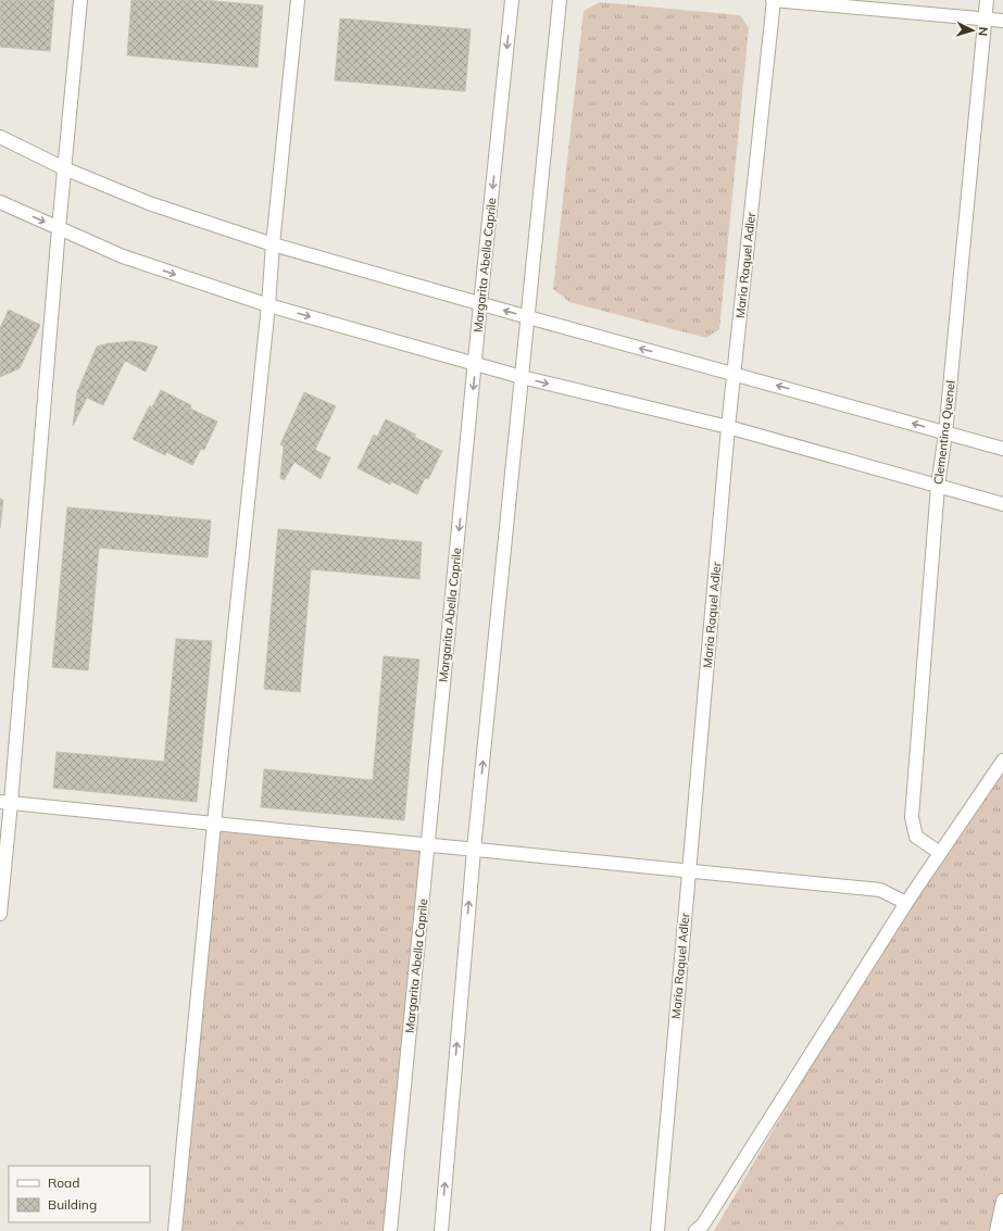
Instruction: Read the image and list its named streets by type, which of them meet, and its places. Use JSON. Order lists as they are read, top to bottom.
{
  "streets": {
    "street": ["Margarita Abella Caprile", "Maria Raquel Adler", "Clementina Quenel"]
  },
  "legend": ["Road", "Building"],
  "north": "right"
}
